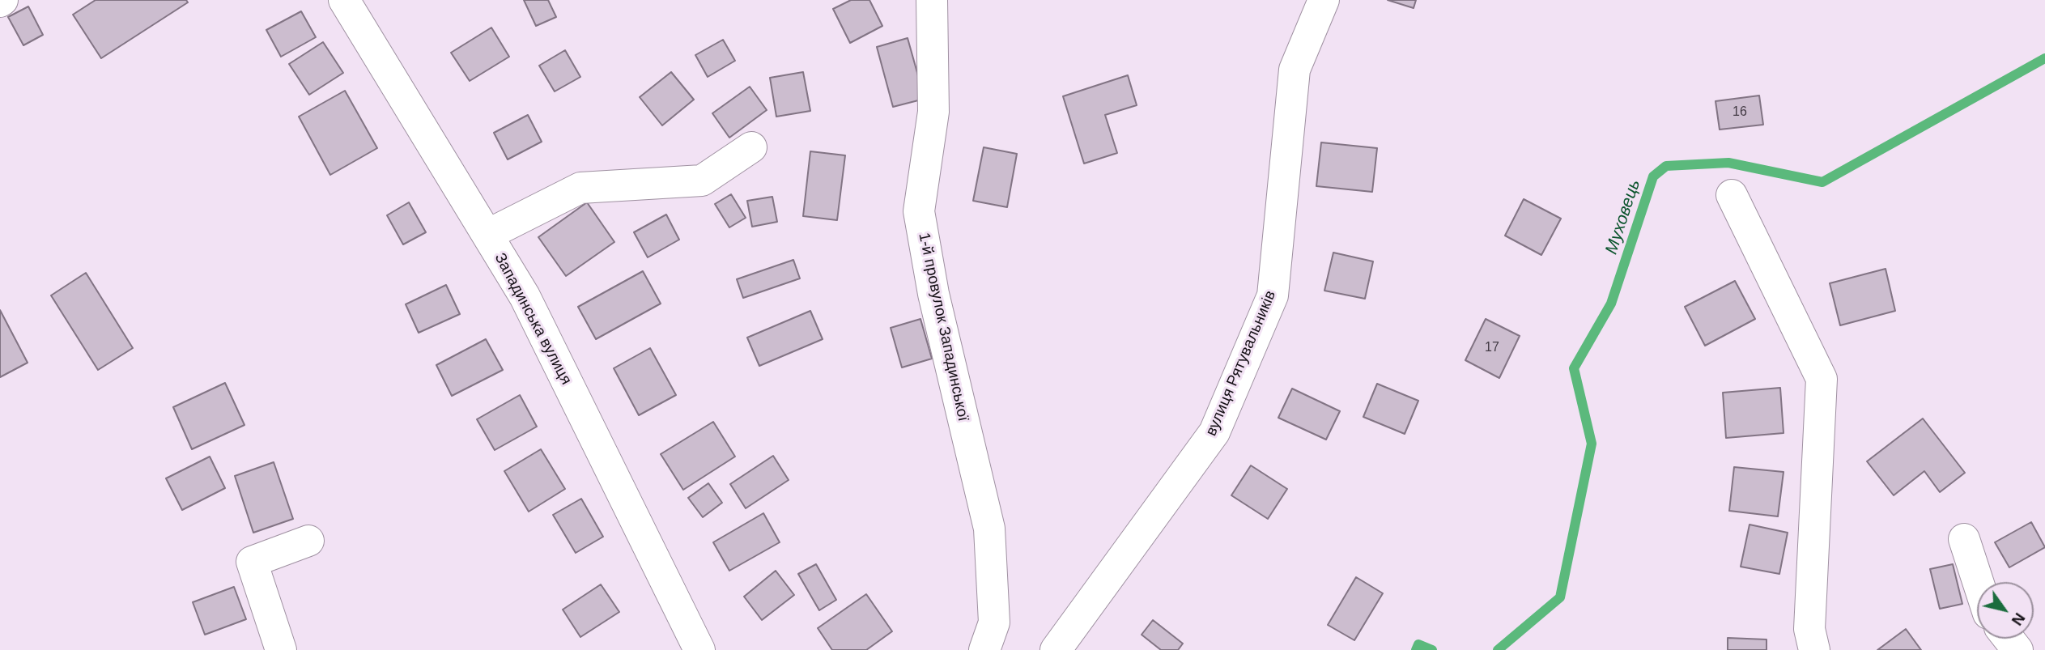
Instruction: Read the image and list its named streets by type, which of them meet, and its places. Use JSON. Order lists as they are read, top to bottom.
{
  "streets": {
    "street": ["Западинська вулиця", "1-й провулок Западинської", "вулиця Рятувальників"]
  },
  "water": ["Муховець"],
  "house_numbers": ["16", "17"],
  "north": "bottom right"
}
